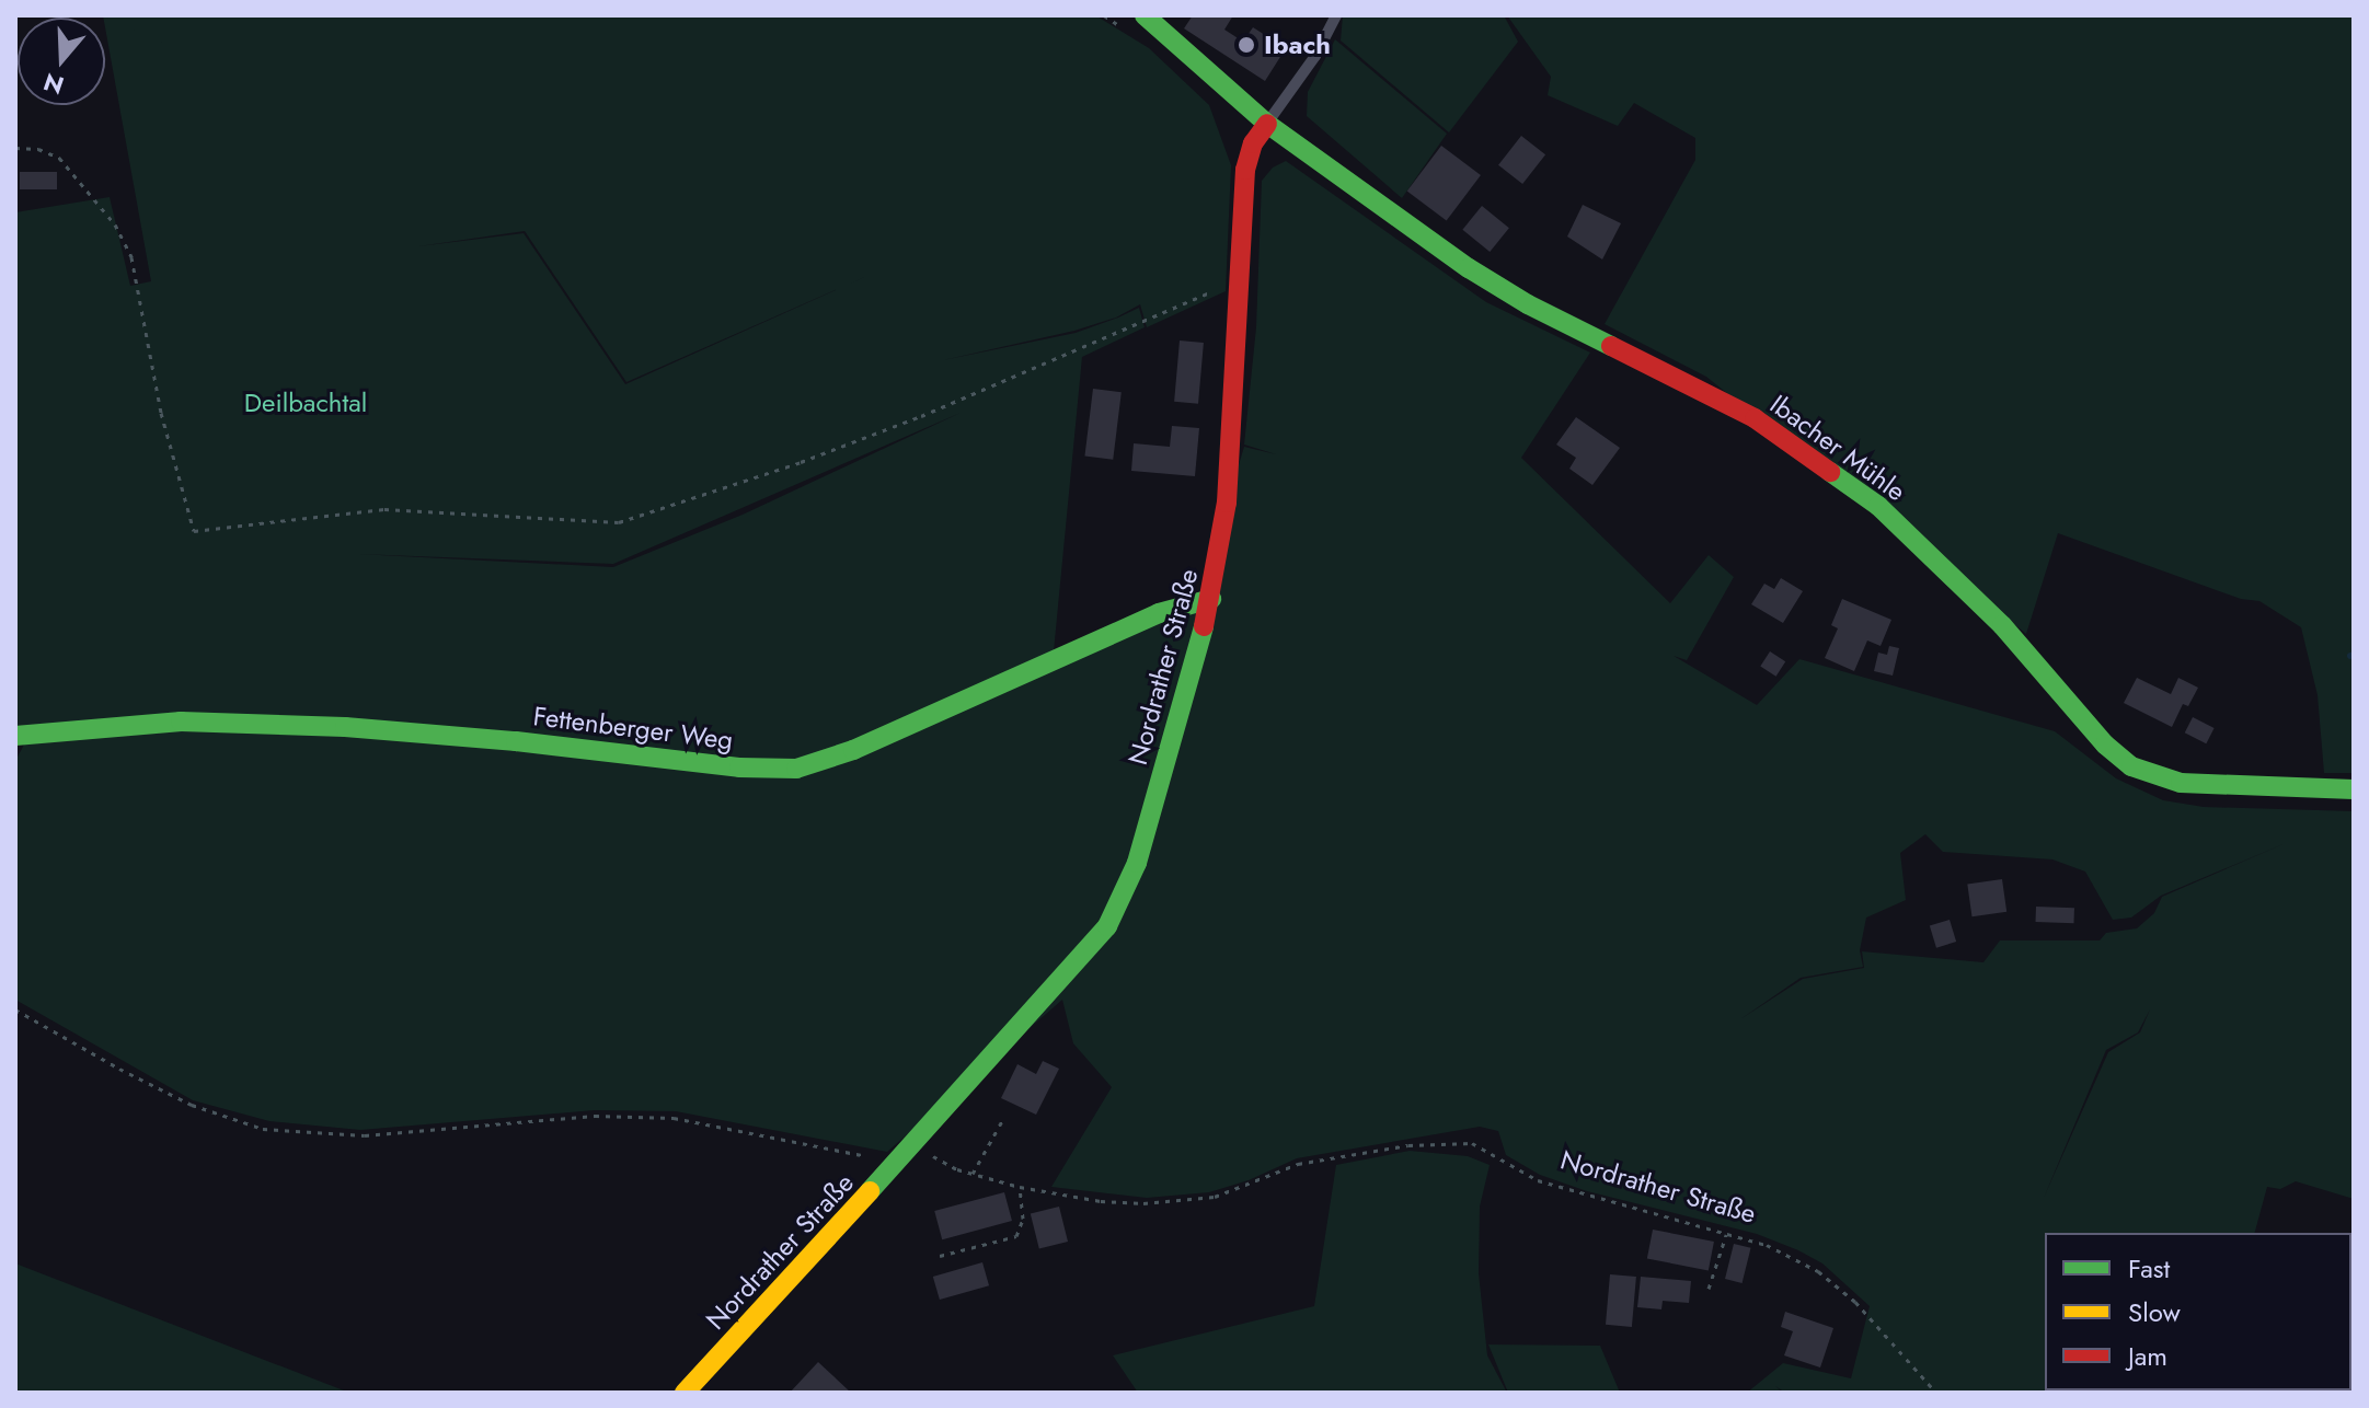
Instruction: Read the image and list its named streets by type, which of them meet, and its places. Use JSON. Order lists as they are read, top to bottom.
{
  "streets": {
    "main road": ["Ibacher Mühle", "Nordrather Straße", "Fettenberger Weg"]
  },
  "crossings": [
    ["Ibacher Mühle", "Nordrather Straße"],
    ["Nordrather Straße", "Fettenberger Weg"]
  ],
  "parks": ["Deilbachtal"],
  "places": ["Ibach"],
  "legend": ["Fast", "Slow", "Jam"],
  "north": "bottom"
}
